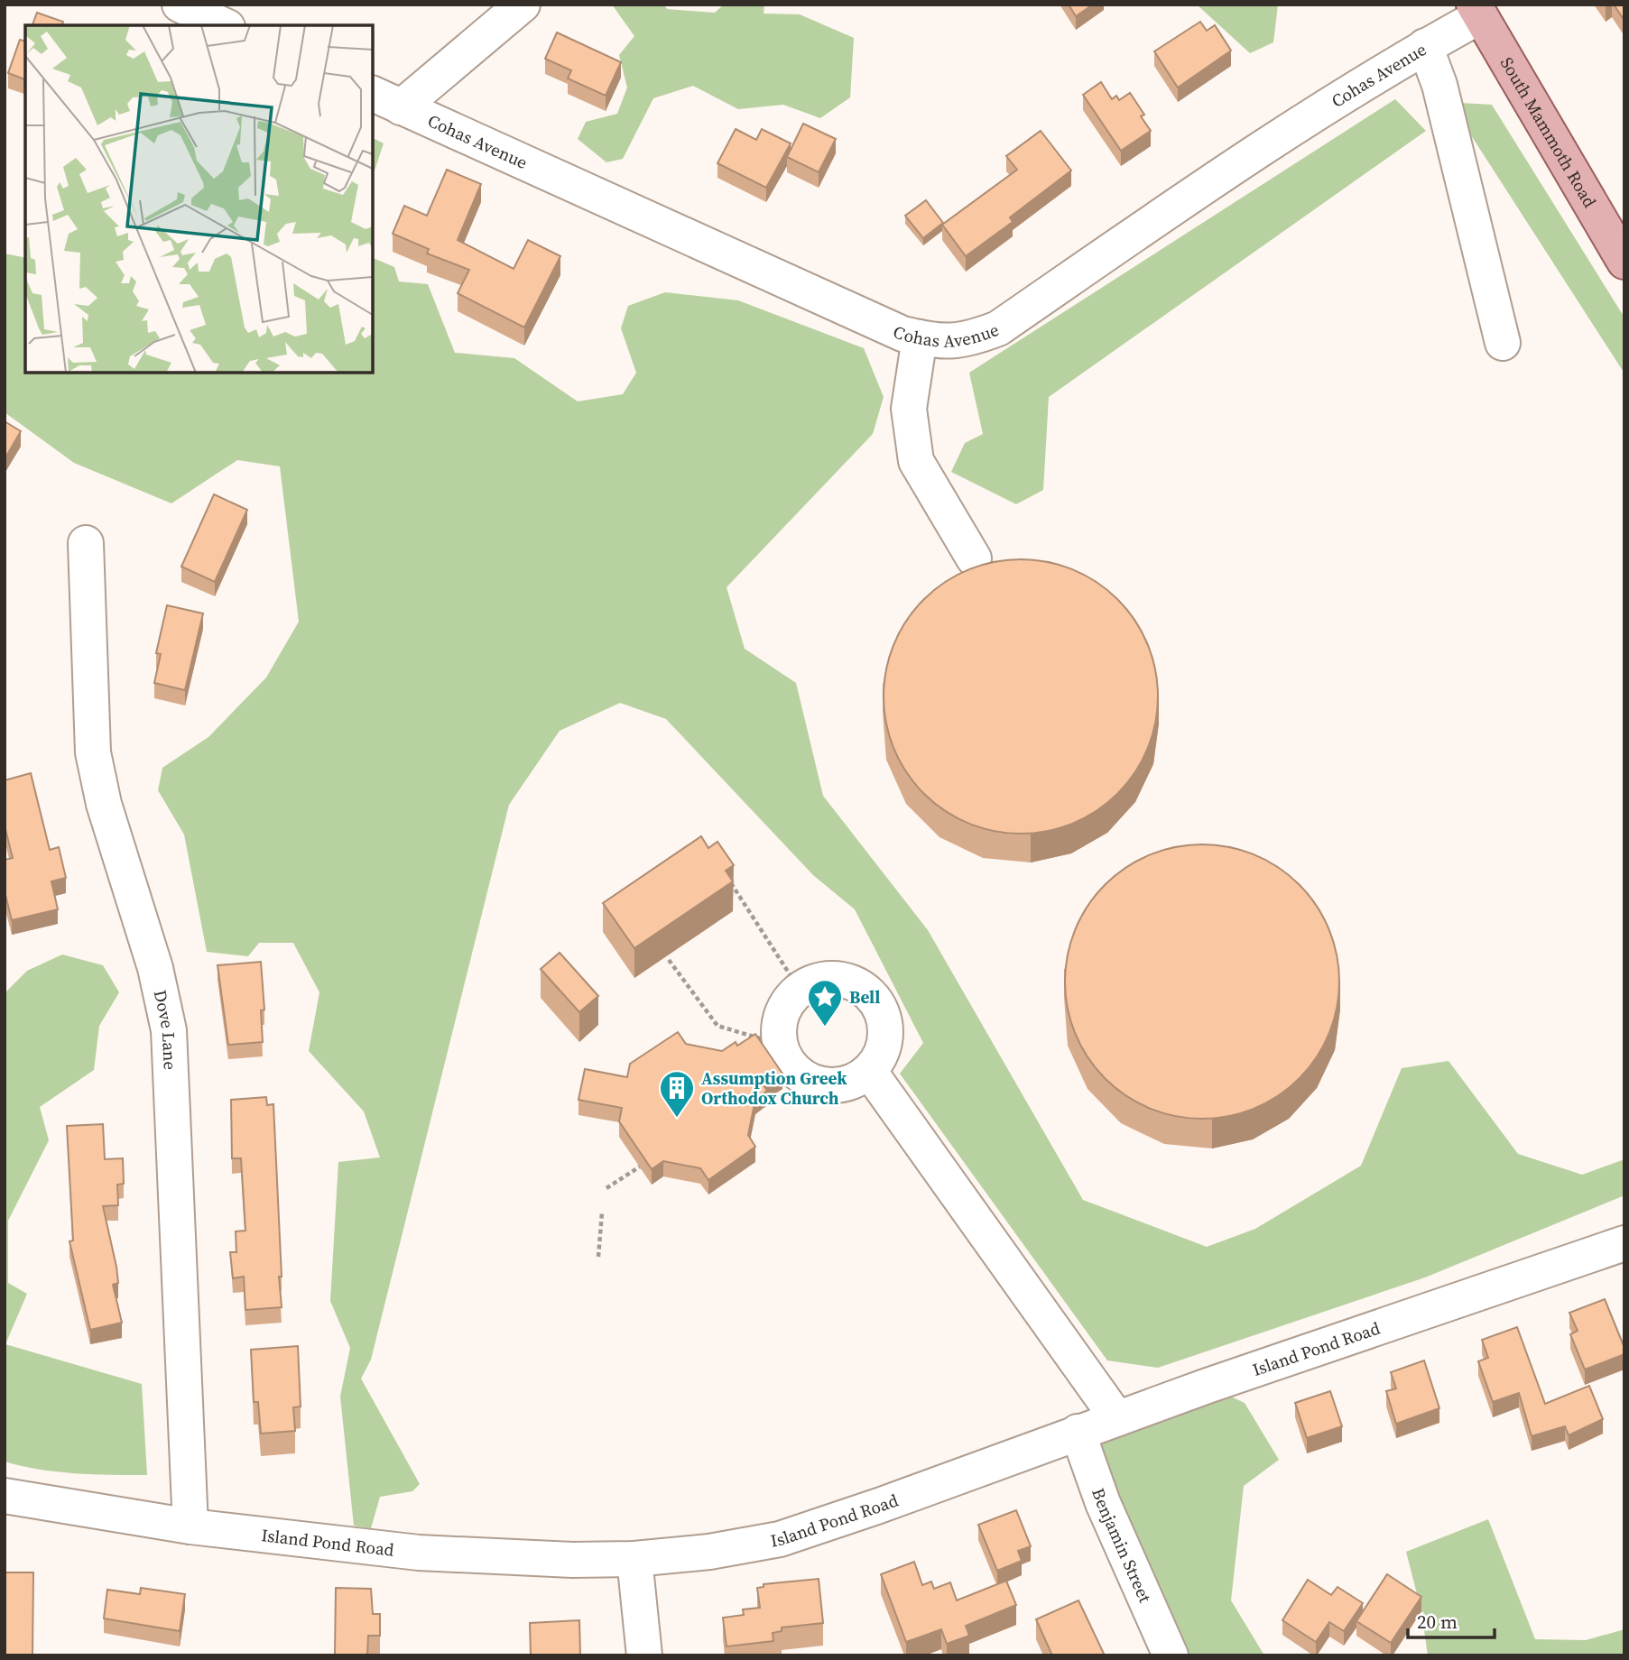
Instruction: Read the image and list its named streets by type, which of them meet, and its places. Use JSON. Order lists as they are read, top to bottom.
{
  "streets": {
    "main road": ["South Mammoth Road"],
    "street": [
      "Cohas Avenue",
      "Dove Lane",
      "Island Pond Road",
      "Benjamin Street"
    ]
  },
  "crossings": [
    ["Cohas Avenue", "South Mammoth Road"],
    ["Dove Lane", "Island Pond Road"],
    ["Island Pond Road", "Benjamin Street"]
  ],
  "places": {
    "place": ["Bell"],
    "building": ["Assumption Greek Orthodox Church"]
  },
  "scale_bar": "20 m"
}
